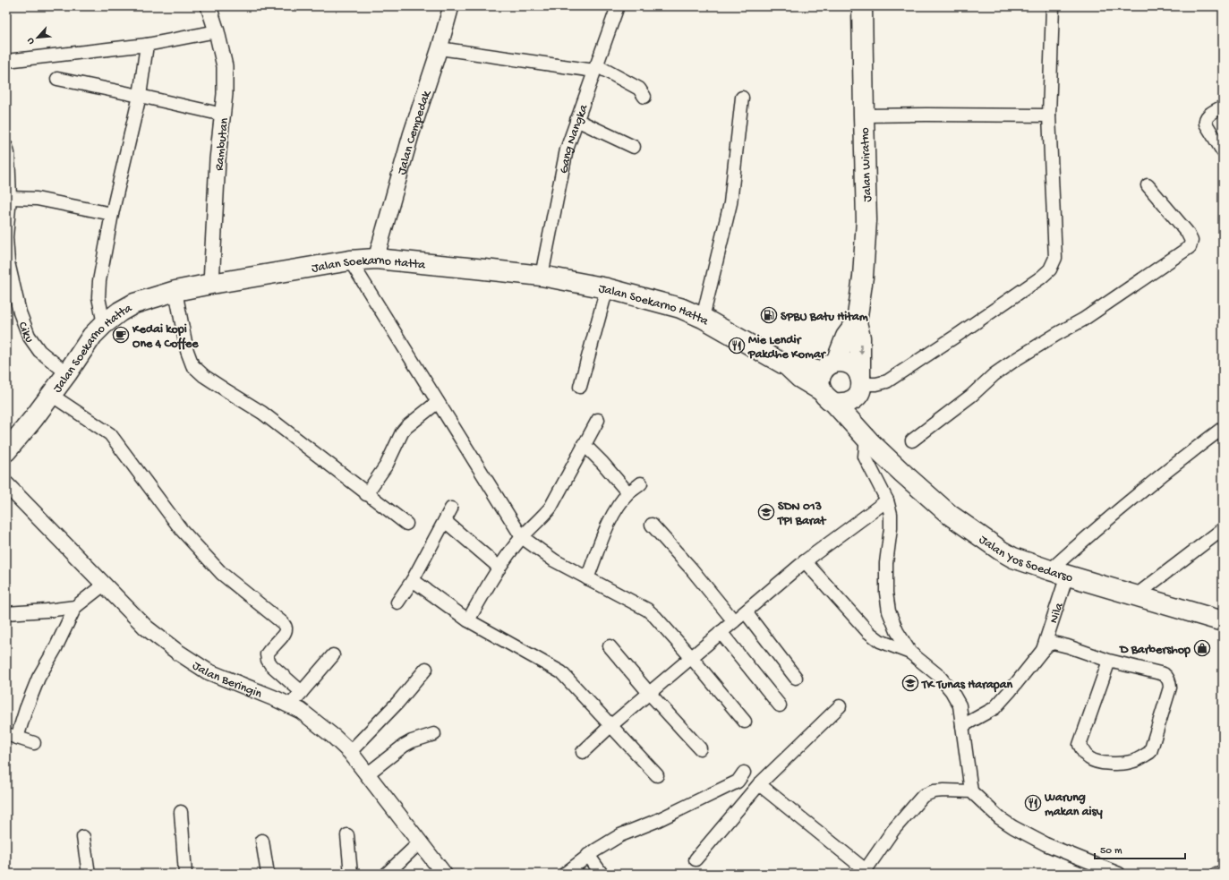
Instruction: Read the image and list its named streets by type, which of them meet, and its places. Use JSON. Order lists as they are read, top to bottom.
{
  "streets": {
    "main road": ["Jalan Wiratno", "Jalan Soekarno Hatta", "Jalan Yos Soedarso"],
    "street": [
      "Jalan Cempedak",
      "Gang Nangka",
      "Rambutan",
      "Ciku",
      "Nila",
      "Jalan Beringin"
    ]
  },
  "crossings": [
    ["Jalan Cempedak", "Jalan Soekarno Hatta"],
    ["Gang Nangka", "Jalan Soekarno Hatta"],
    ["Rambutan", "Jalan Soekarno Hatta"],
    ["Jalan Wiratno", "Jalan Soekarno Hatta"],
    ["Jalan Wiratno", "Jalan Yos Soedarso"],
    ["Jalan Soekarno Hatta", "Ciku"],
    ["Jalan Soekarno Hatta", "Jalan Yos Soedarso"],
    ["Jalan Yos Soedarso", "Nila"]
  ],
  "places": {
    "fuel station": ["SPBU Batu Hitam"],
    "cafe": ["Kedai kopi One 4 Coffee"],
    "restaurant": ["Mie Lendir Pakdhe Komar", "Warung makan aisy"],
    "school or university": ["SDN 013 TPI Barat", "TK Tunas Harapan"],
    "shop": ["D Barbershop"]
  },
  "scale_bar": "50 m",
  "north": "bottom left"
}
